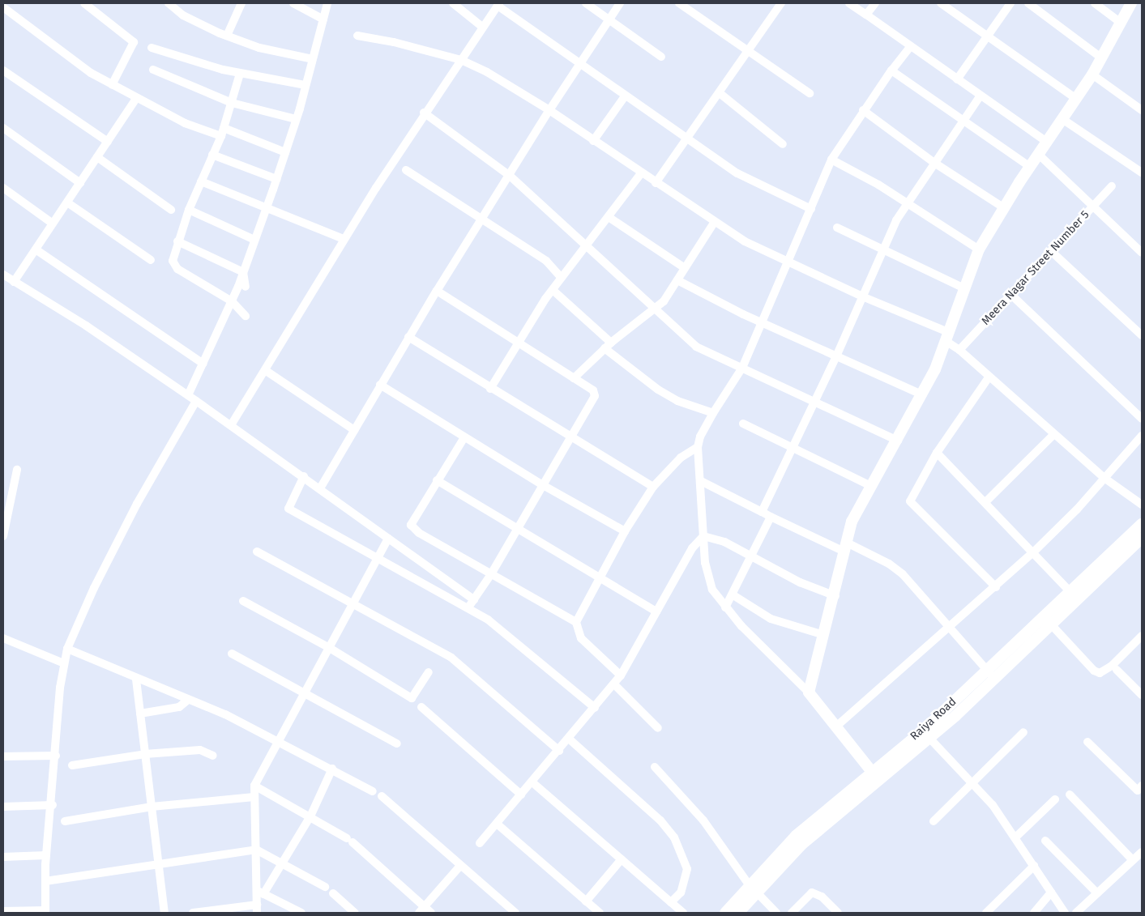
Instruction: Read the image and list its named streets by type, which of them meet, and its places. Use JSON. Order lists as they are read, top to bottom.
{
  "streets": {
    "street": ["Meera Nagar Street Number 5", "Raiya Road"]
  }
}
